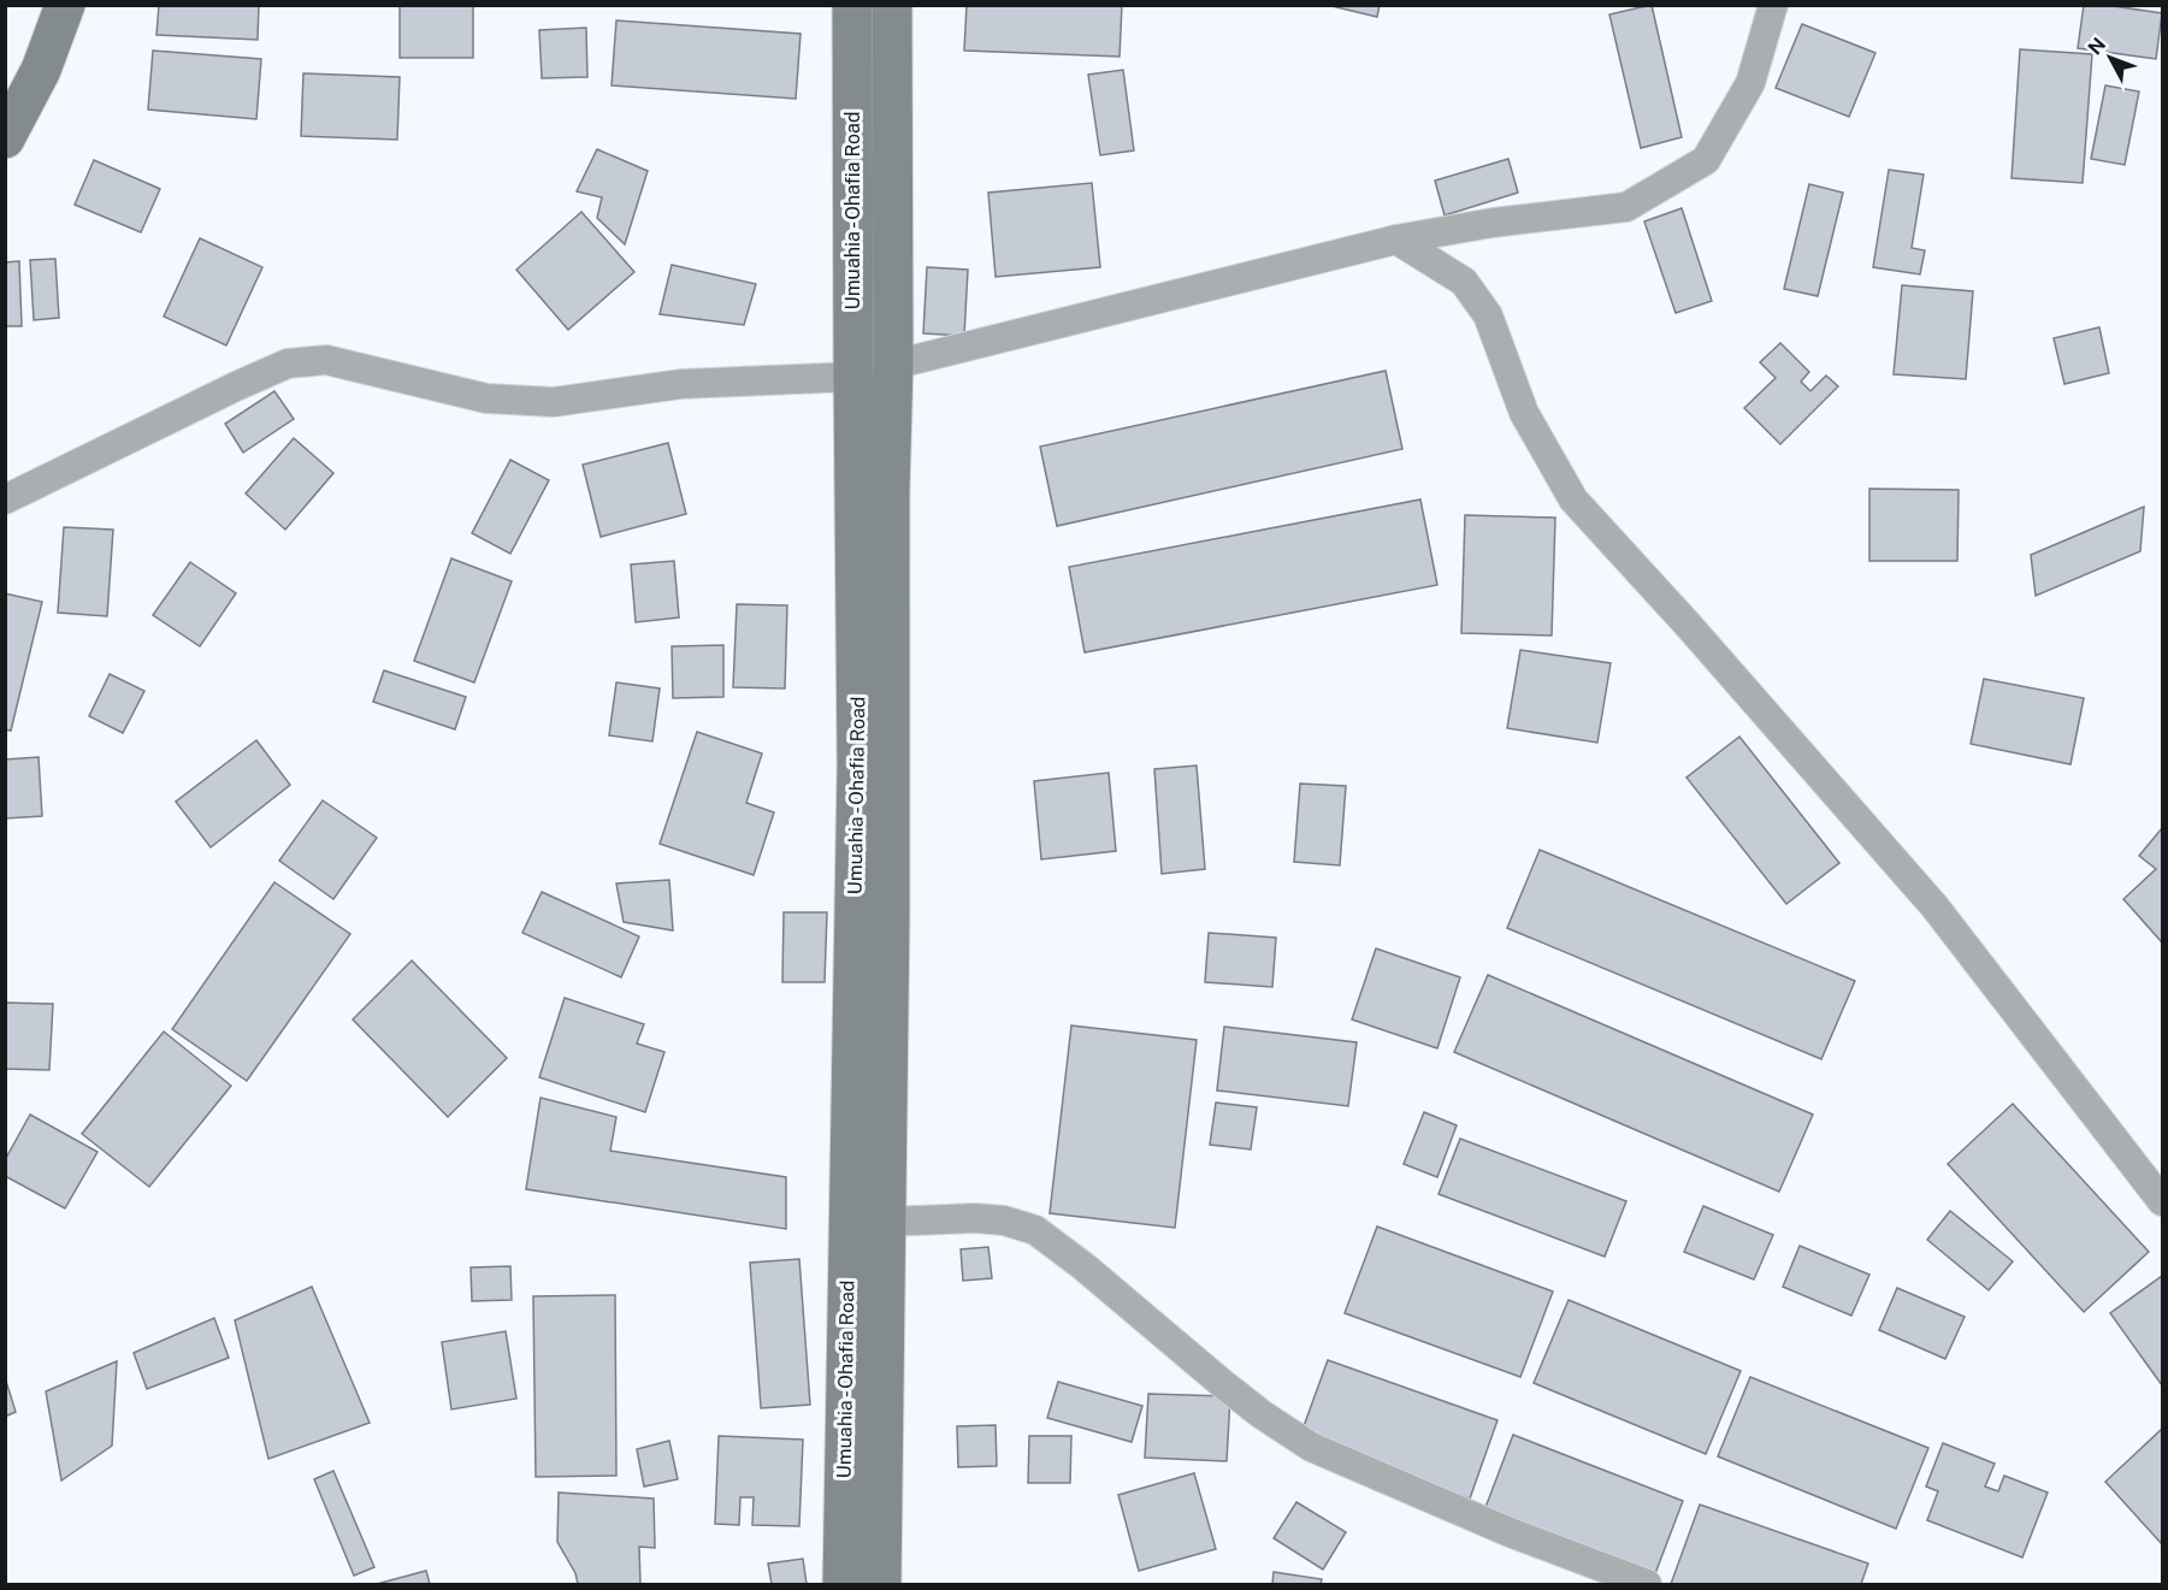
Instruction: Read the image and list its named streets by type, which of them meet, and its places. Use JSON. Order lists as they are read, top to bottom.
{
  "streets": {
    "main road": ["Umuahia - Ohafia Road"]
  },
  "north": "top left"
}
